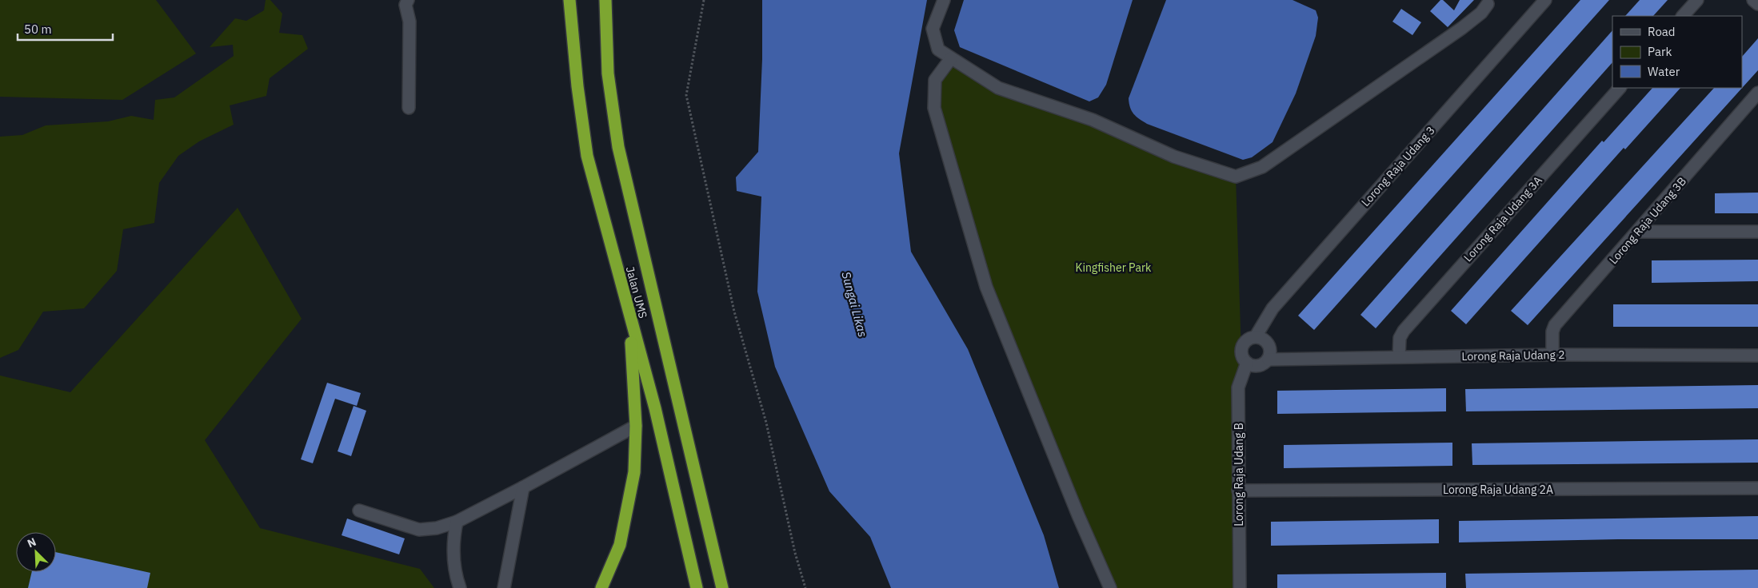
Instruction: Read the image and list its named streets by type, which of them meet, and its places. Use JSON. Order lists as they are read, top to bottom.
{
  "streets": {
    "highway": ["Jalan UMS"],
    "street": [
      "Lorong Raja Udang 3",
      "Lorong Raja Udang 3A",
      "Lorong Raja Udang 3B",
      "Lorong Raja Udang 2",
      "Lorong Raja Udang B",
      "Lorong Raja Udang 2A"
    ]
  },
  "crossings": [
    ["Lorong Raja Udang 3", "Lorong Raja Udang 2"],
    ["Lorong Raja Udang 3", "Lorong Raja Udang B"],
    ["Lorong Raja Udang 3A", "Lorong Raja Udang 2"],
    ["Lorong Raja Udang 3B", "Lorong Raja Udang 2"],
    ["Lorong Raja Udang 2", "Lorong Raja Udang B"],
    ["Lorong Raja Udang B", "Lorong Raja Udang 2A"]
  ],
  "water": ["Sungai Likas"],
  "parks": ["Kingfisher Park"],
  "legend": ["Road", "Park", "Water"],
  "scale_bar": "50 m",
  "north": "top left"
}
